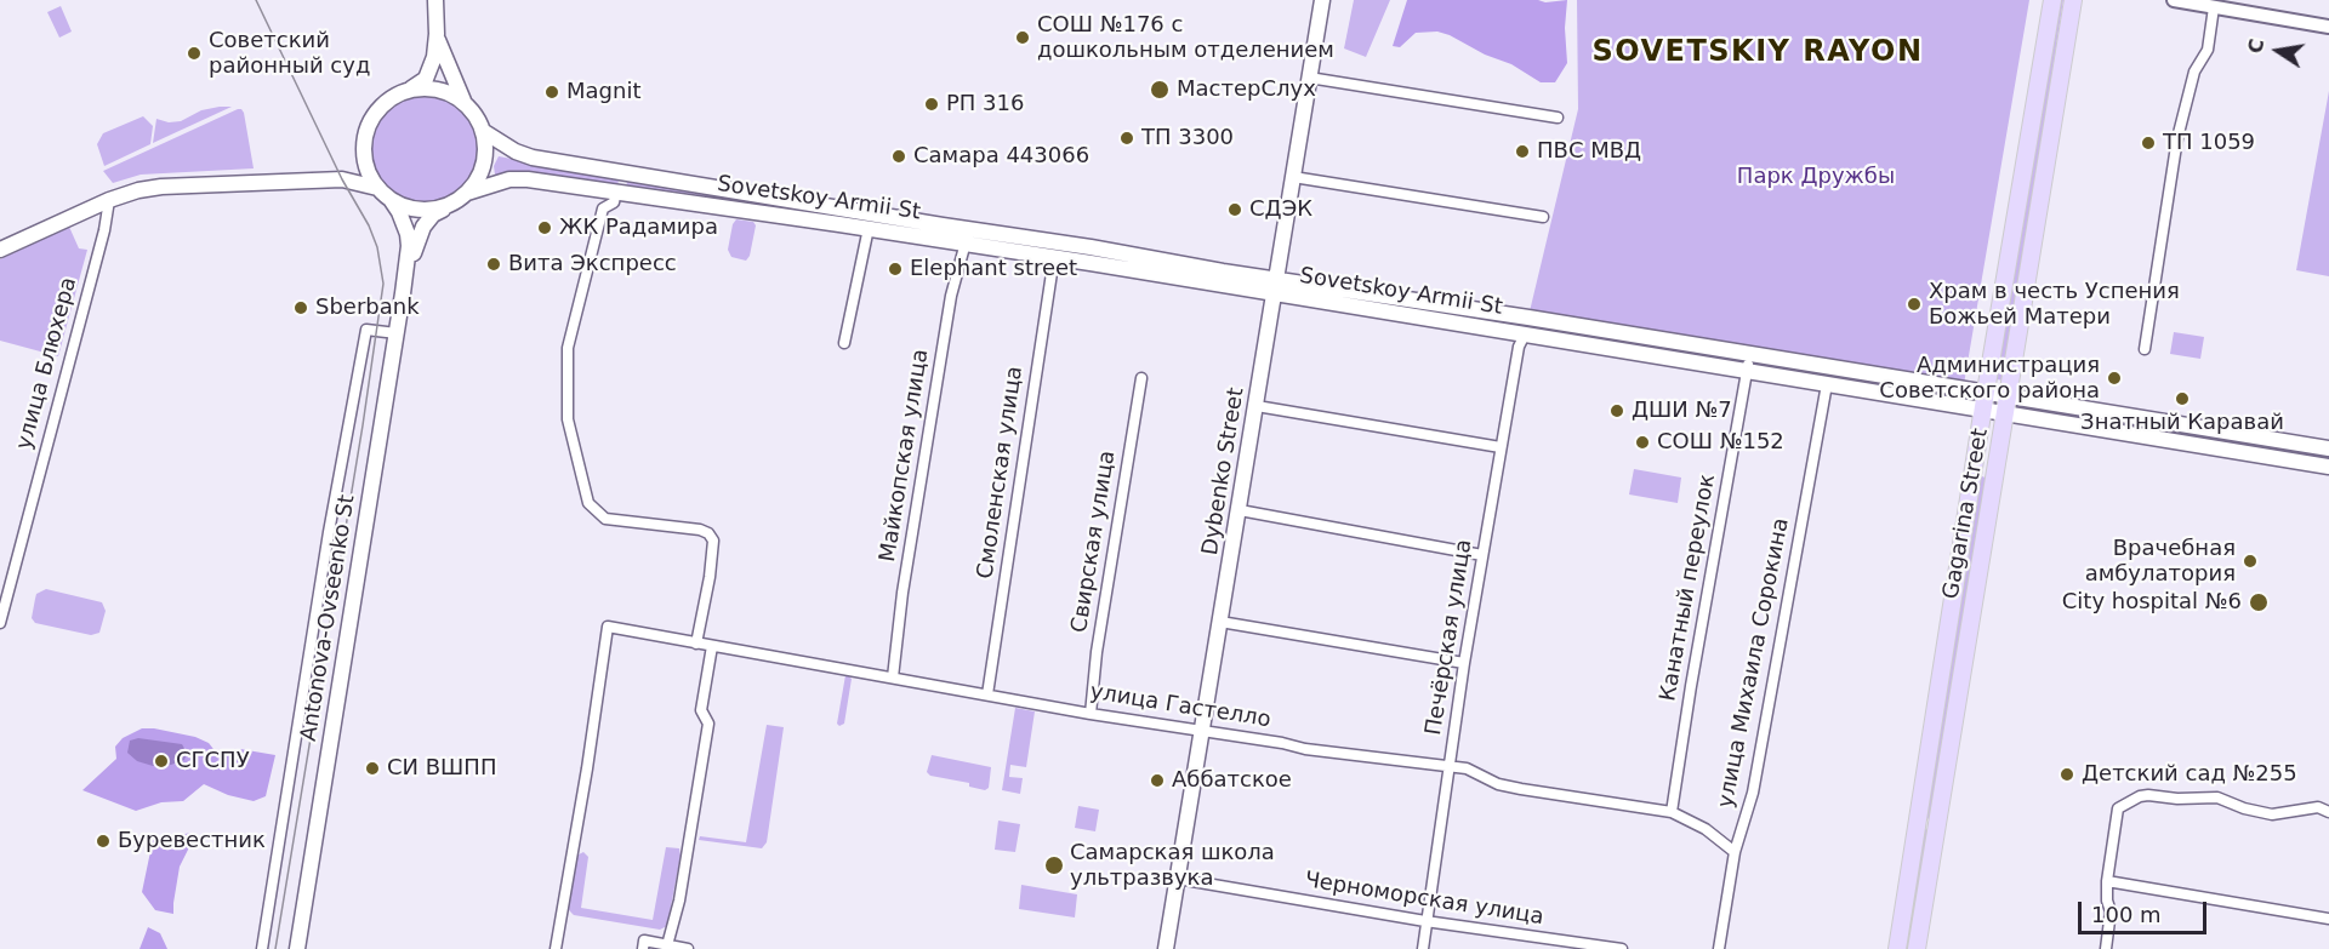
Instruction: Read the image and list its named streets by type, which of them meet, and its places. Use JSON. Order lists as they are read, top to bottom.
{
  "streets": {
    "main road": [
      "Sovetskoy Armii St",
      "Dybenko Street",
      "Gagarina Street",
      "Antonova-Ovseenko St"
    ],
    "street": [
      "улица Блюхера",
      "Майкопская улица",
      "Смоленская улица",
      "Свирская улица",
      "Канатный переулок",
      "Печёрская улица",
      "улица Михаила Сорокина",
      "улица Гастелло",
      "Черноморская улица"
    ]
  },
  "crossings": [
    ["Sovetskoy Armii St", "Майкопская улица"],
    ["Sovetskoy Armii St", "Dybenko Street"],
    ["Sovetskoy Armii St", "Смоленская улица"],
    ["Sovetskoy Armii St", "Gagarina Street"],
    ["Sovetskoy Armii St", "Канатный переулок"],
    ["Sovetskoy Armii St", "Antonova-Ovseenko St"],
    ["Sovetskoy Armii St", "Печёрская улица"],
    ["Sovetskoy Armii St", "улица Михаила Сорокина"],
    ["Майкопская улица", "улица Гастелло"],
    ["Dybenko Street", "улица Гастелло"],
    ["Dybenko Street", "Черноморская улица"],
    ["Смоленская улица", "улица Гастелло"],
    ["Свирская улица", "улица Гастелло"],
    ["Канатный переулок", "улица Гастелло"],
    ["Печёрская улица", "улица Гастелло"],
    ["Печёрская улица", "Черноморская улица"],
    ["улица Михаила Сорокина", "улица Гастелло"]
  ],
  "districts": ["SOVETSKIY RAYON"],
  "parks": ["Парк Дружбы"],
  "places": [
    "СОШ №176 с дошкольным отделением",
    "Советский районный суд",
    "МастерСлух",
    "Magnit",
    "РП 316",
    "ТП 3300",
    "ТП 1059",
    "ПВС МВД",
    "Самара 443066",
    "СДЭК",
    "ЖК Радамира",
    "Вита Экспресс",
    "Elephant street",
    "Храм в честь Успения Божьей Матери",
    "Sberbank",
    "Администрация Советского района",
    "Знатный Каравай",
    "ДШИ №7",
    "СОШ №152",
    "Врачебная амбулатория",
    "City hospital №6",
    "СГСПУ",
    "СИ ВШПП",
    "Детский сад №255",
    "Аббатское",
    "Буревестник",
    "Самарская школа ультразвука"
  ],
  "scale_bar": "100 m",
  "north": "left"
}
